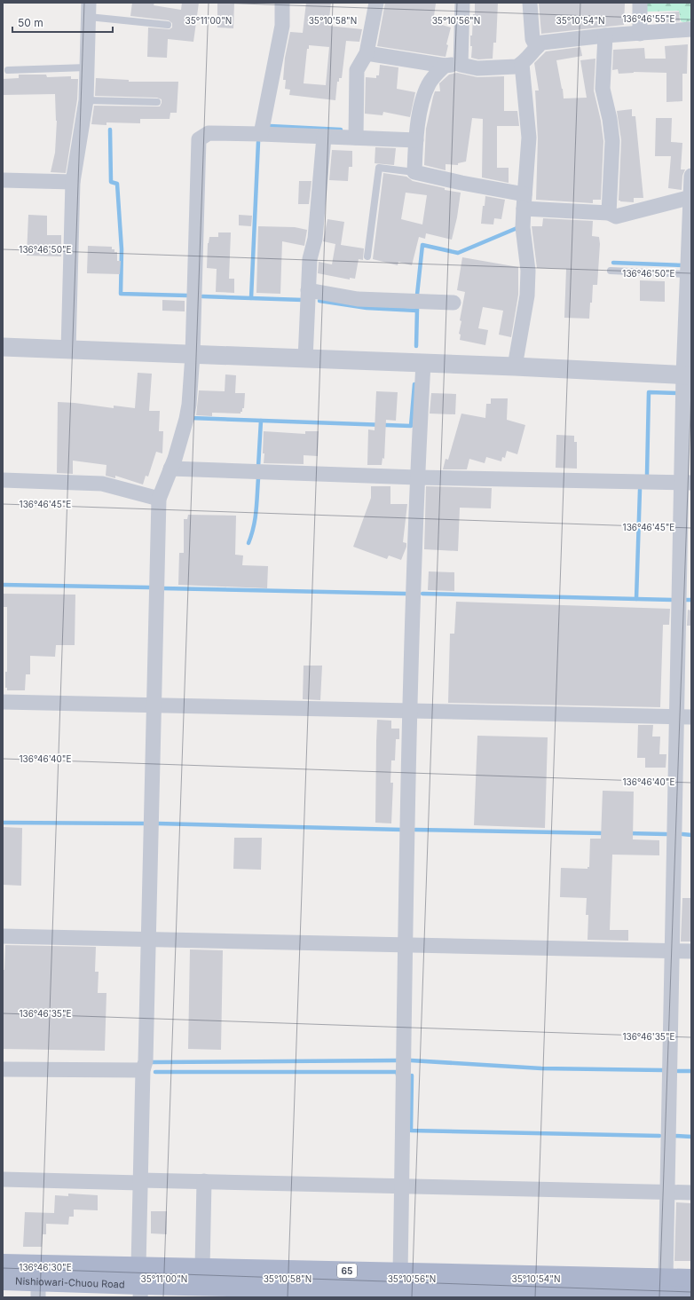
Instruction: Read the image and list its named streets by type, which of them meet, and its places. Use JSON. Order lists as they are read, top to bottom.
{
  "streets": {
    "main road": ["65", "Nishiowari-Chuou Road"]
  },
  "scale_bar": "50 m",
  "coordinates": [
    "136°46'55\"E",
    "35°11'00\"N",
    "35°10'58\"N",
    "35°10'56\"N",
    "35°10'54\"N",
    "136°46'50\"E",
    "136°46'45\"E",
    "136°46'40\"E",
    "136°46'35\"E",
    "136°46'30\"E"
  ]
}
